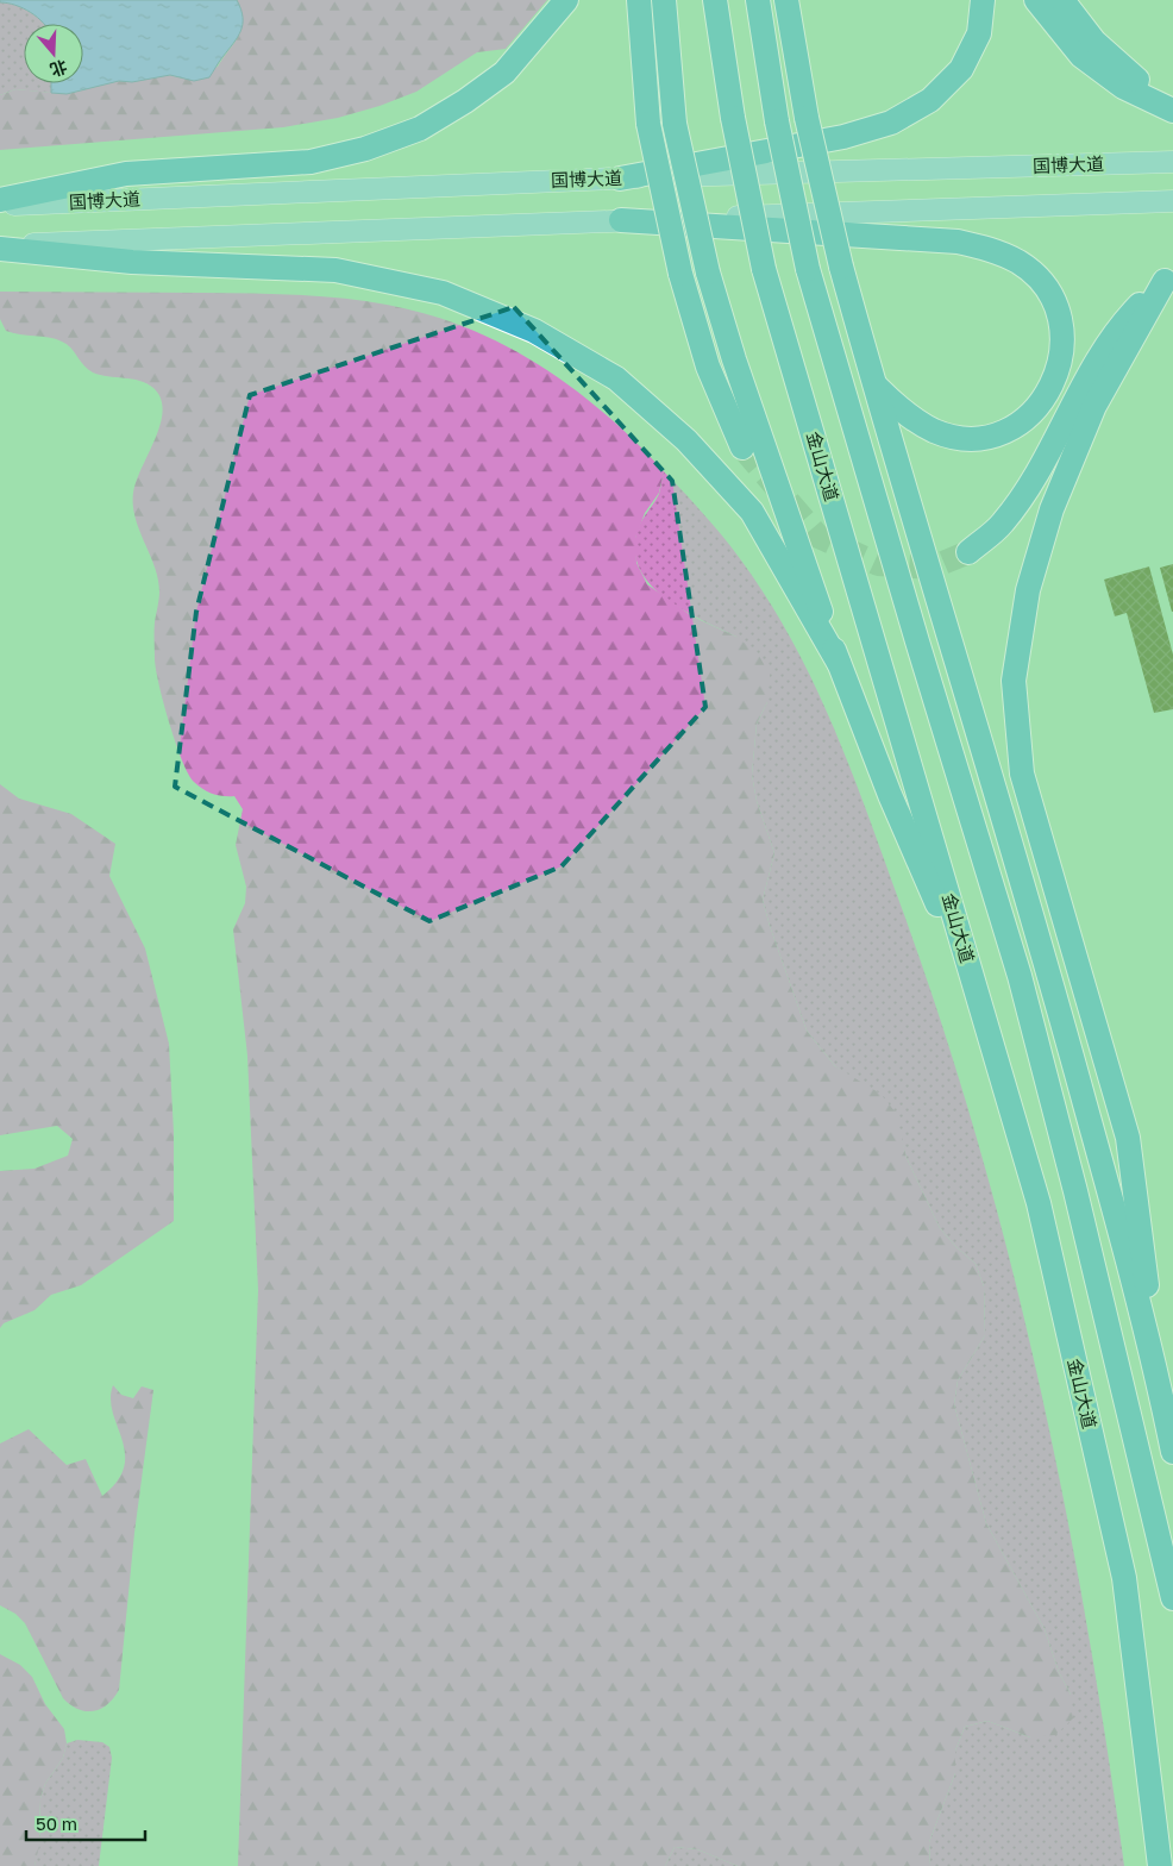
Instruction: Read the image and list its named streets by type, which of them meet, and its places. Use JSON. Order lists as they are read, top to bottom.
{
  "streets": {
    "highway": ["金山大道"],
    "main road": ["国博大道"]
  },
  "scale_bar": "50 m",
  "north": "bottom"
}
